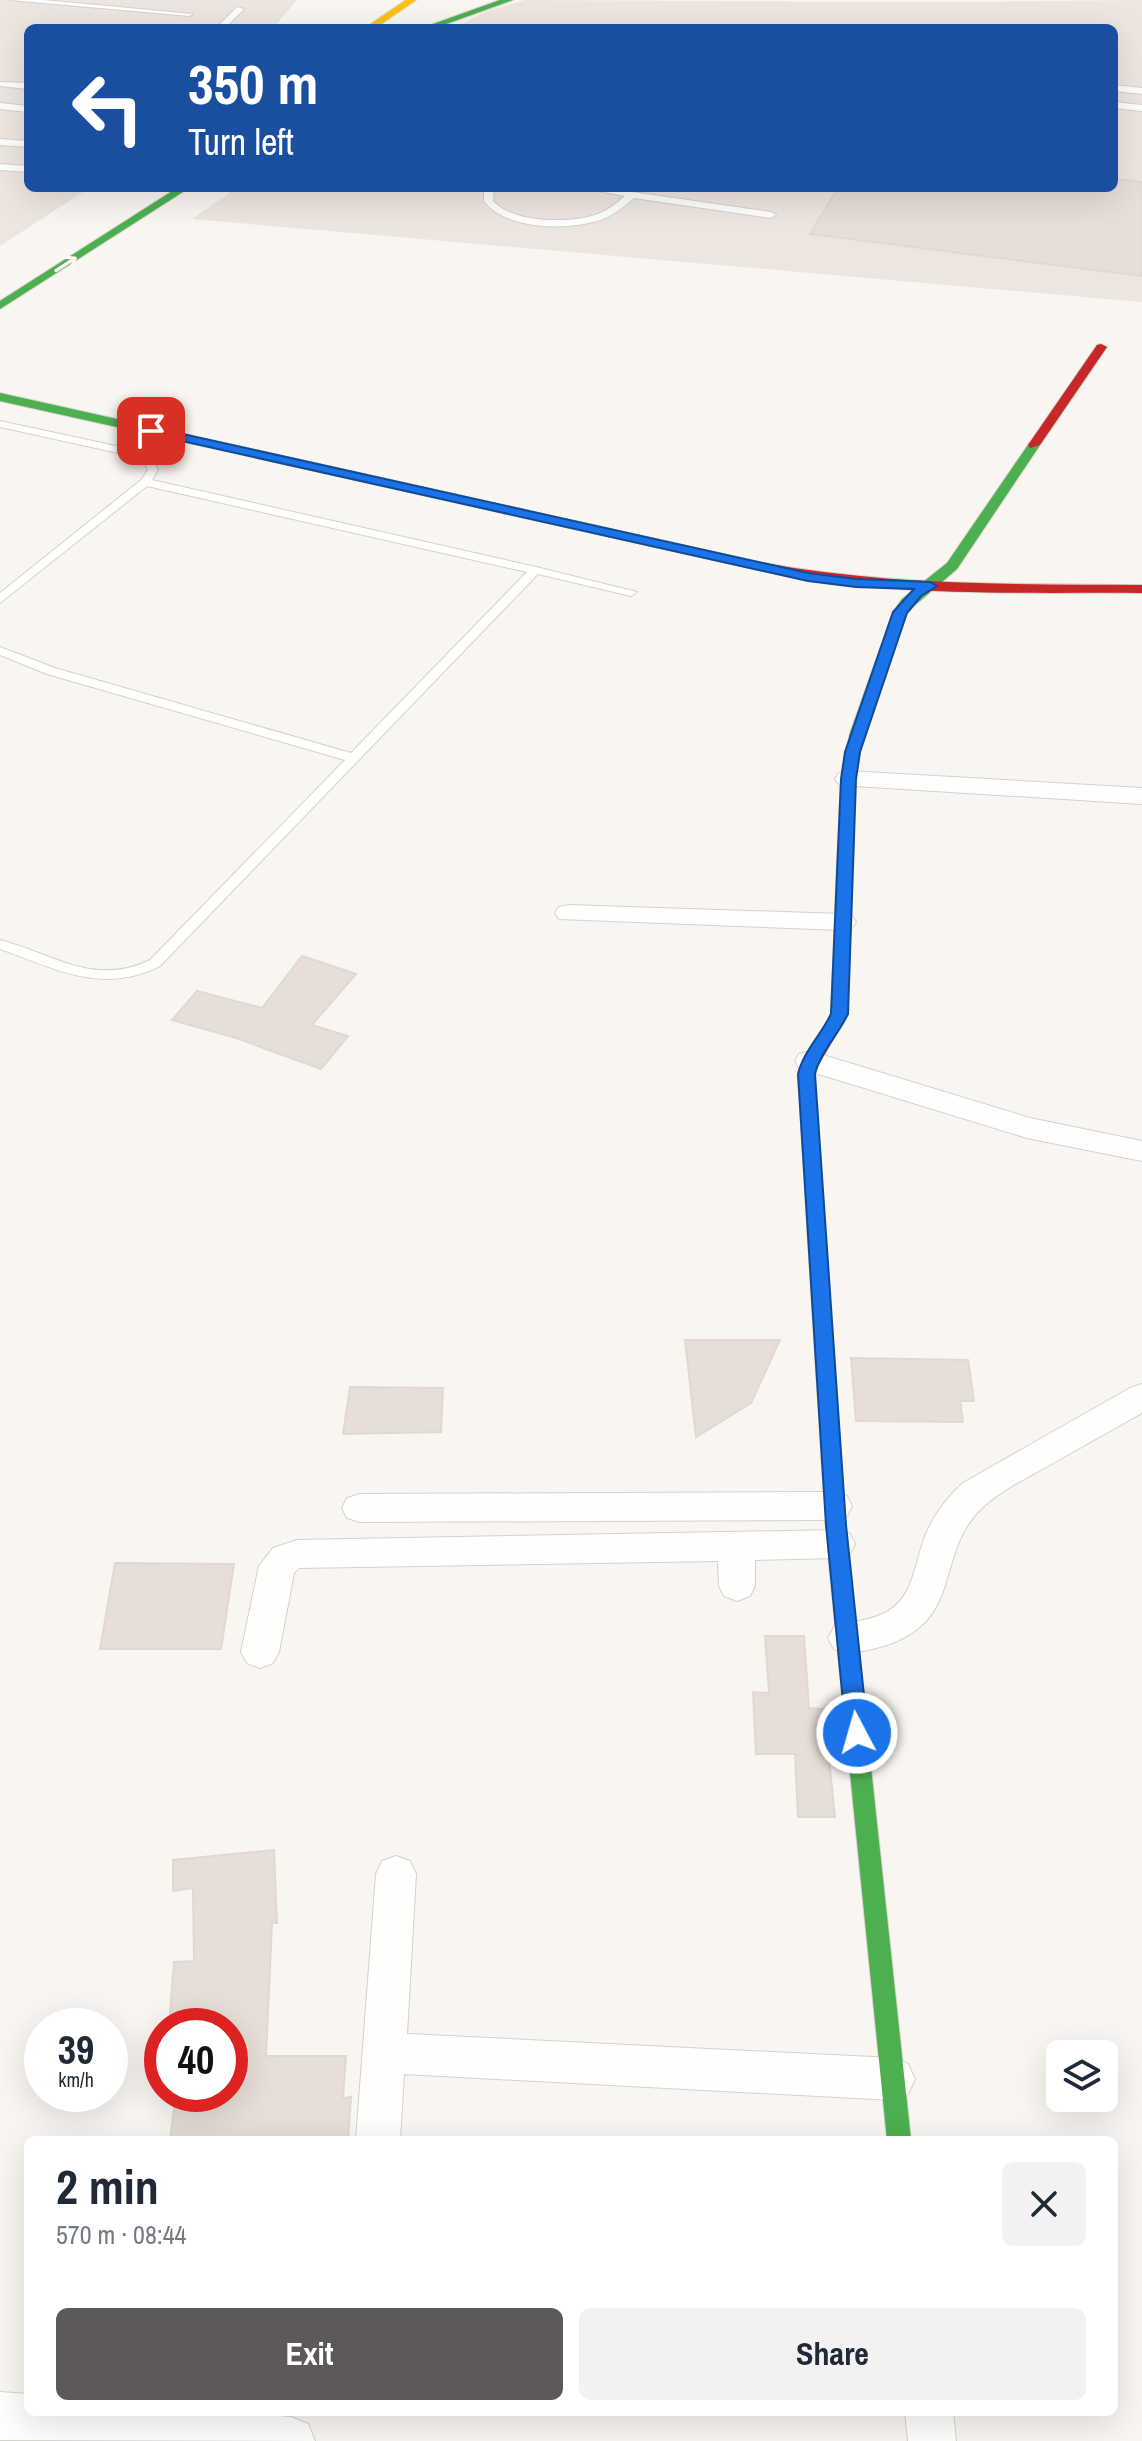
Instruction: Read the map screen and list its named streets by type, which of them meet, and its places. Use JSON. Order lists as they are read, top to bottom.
{
  "page": {
    "turn": ["350 m", "Turn left"],
    "speed": "39 km/h",
    "limit": "40",
    "heading": ["2 min", "570 m · 08:44"],
    "buttons": ["Exit", "Share"]
  }
}
